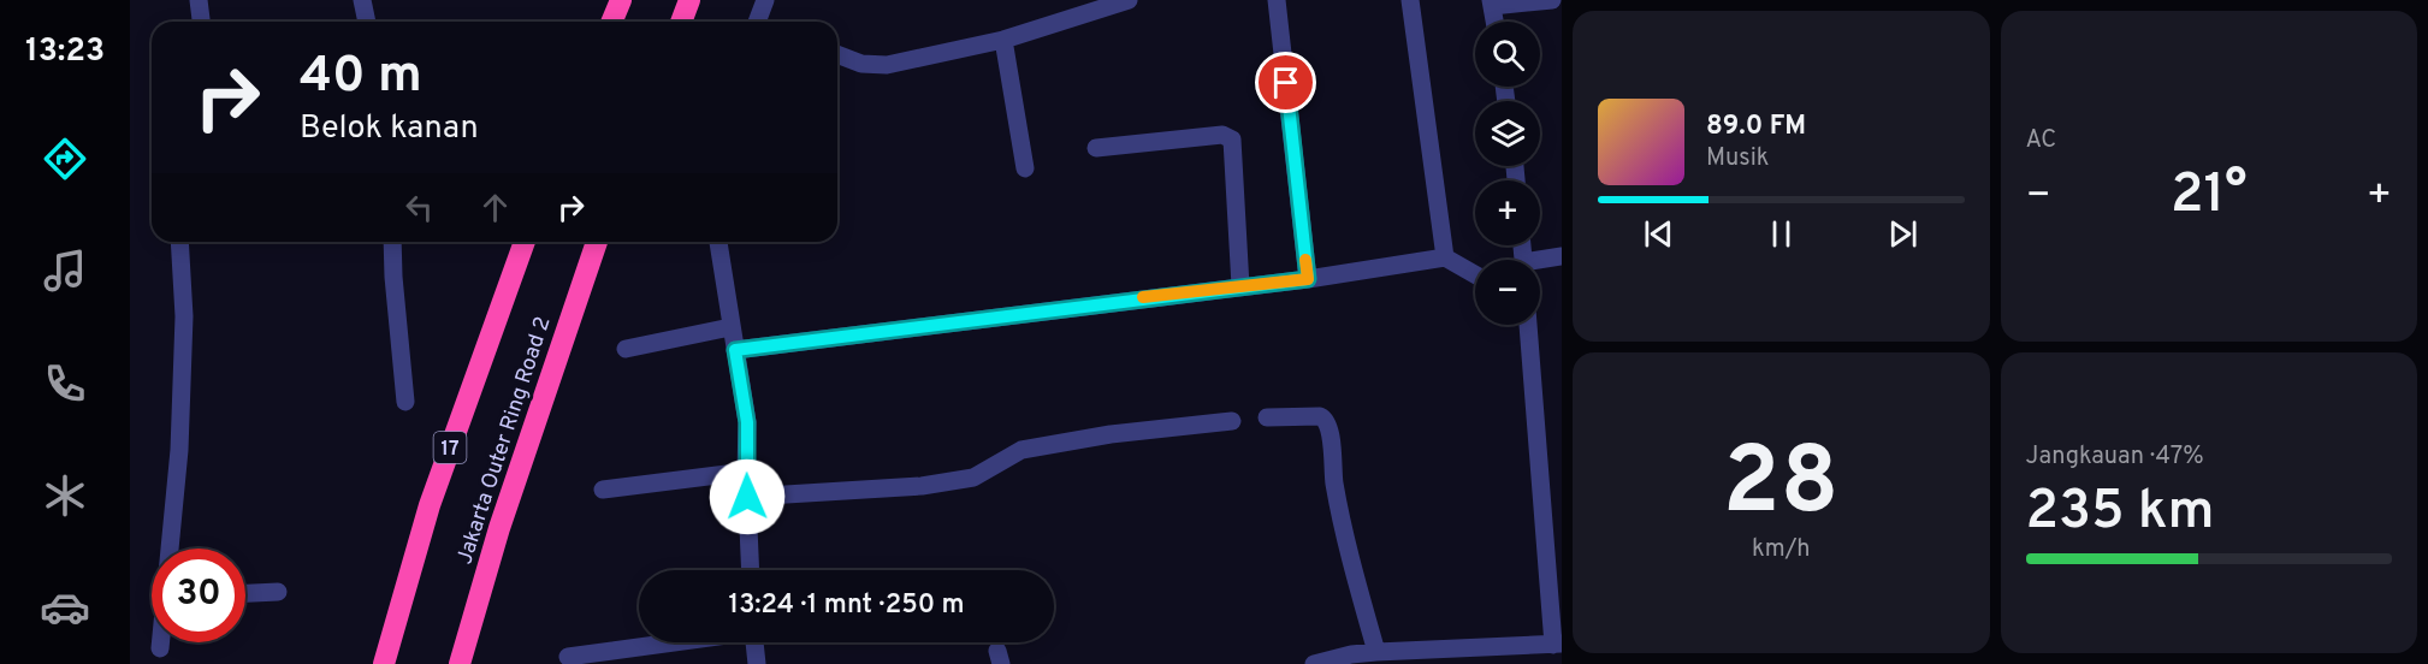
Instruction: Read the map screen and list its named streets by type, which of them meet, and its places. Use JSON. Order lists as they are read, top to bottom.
{
  "streets": {
    "highway": ["Jakarta Outer Ring Road 2", "17"]
  },
  "page": {
    "tabs": "13:23",
    "tile": [
      "AC",
      ["28", "km/h"],
      ["Jangkauan · 47%", "235 km"]
    ],
    "map_buttons": ["+", "−"],
    "turn": ["40 m", "Belok kanan"],
    "song": ["89.0 FM", "Musik"],
    "heat": ["−", "21°", "+"],
    "limit": "30",
    "trip": "13:24 · 1 mnt · 250 m"
  }
}
